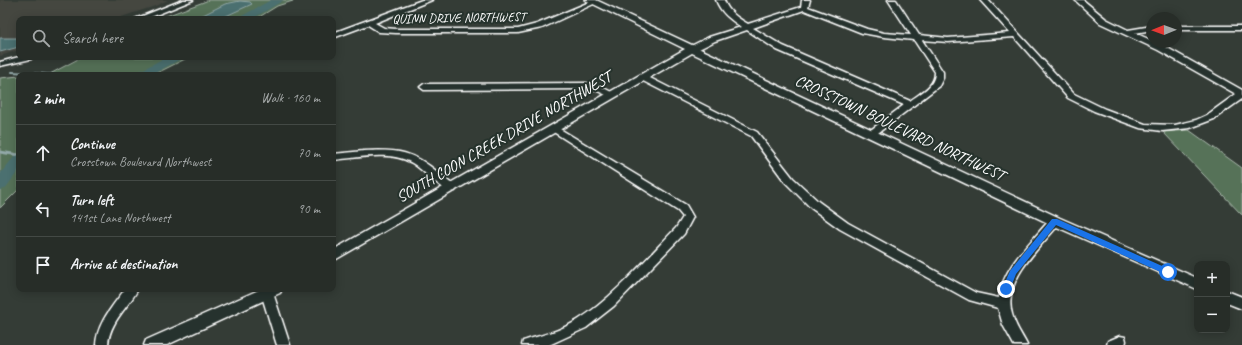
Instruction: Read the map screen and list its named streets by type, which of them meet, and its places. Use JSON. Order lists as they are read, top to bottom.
{
  "streets": {
    "street": ["QUINN DRIVE NORTHWEST", "CROSSTOWN BOULEVARD NORTHWEST", "SOUTH COON CREEK DRIVE NORTHWEST"]
  },
  "crossings": [
    ["QUINN DRIVE NORTHWEST", "CROSSTOWN BOULEVARD NORTHWEST"],
    ["CROSSTOWN BOULEVARD NORTHWEST", "SOUTH COON CREEK DRIVE NORTHWEST"]
  ],
  "north": "left",
  "page": {
    "search": "Search here",
    "heading": ["2 min", "Walk · 160 m"],
    "list": [
      ["Continue", "Crosstown Boulevard Northwest", "70 m"],
      ["Turn left", "141st Lane Northwest", "90 m"],
      "Arrive at destination"
    ],
    "map_buttons": ["+", "−"]
  }
}
